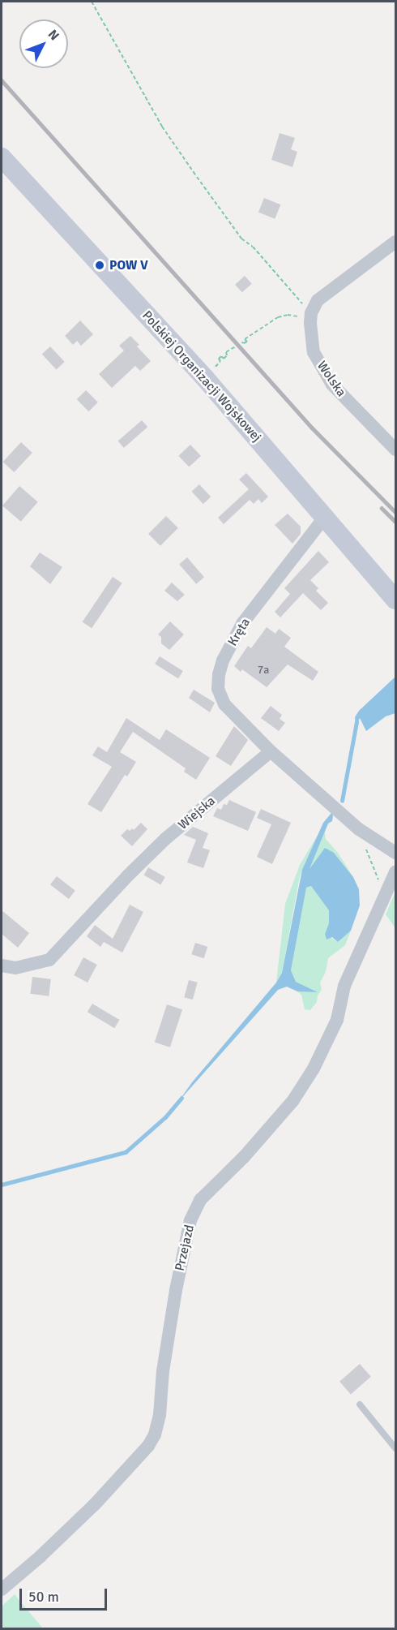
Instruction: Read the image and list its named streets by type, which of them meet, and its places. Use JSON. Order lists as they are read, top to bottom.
{
  "streets": {
    "main road": ["Polskiej Organizacji Wojskowej"],
    "street": [
      "Wolska",
      "Kręta",
      "Wiejska",
      "Przejazd"
    ]
  },
  "crossings": [
    ["Polskiej Organizacji Wojskowej", "Kręta"],
    ["Kręta", "Wiejska"]
  ],
  "places": ["POW V"],
  "house_numbers": ["7a"],
  "scale_bar": "50 m",
  "north": "top right"
}
